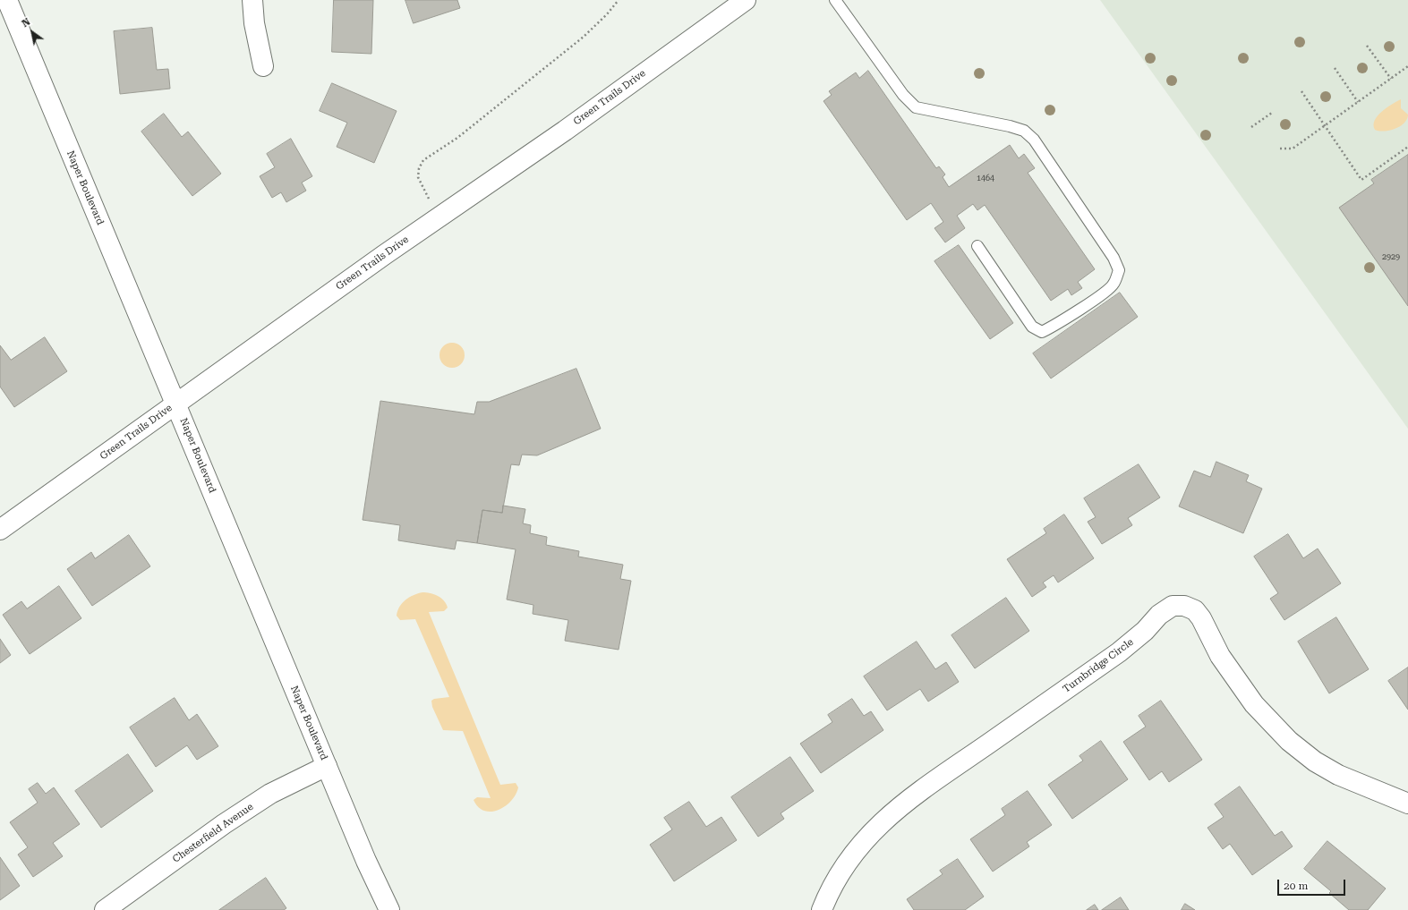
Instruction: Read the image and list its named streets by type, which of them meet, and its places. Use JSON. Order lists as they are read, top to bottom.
{
  "streets": {
    "street": [
      "Green Trails Drive",
      "Naper Boulevard",
      "Turnbridge Circle",
      "Chesterfield Avenue"
    ]
  },
  "crossings": [
    ["Green Trails Drive", "Naper Boulevard"],
    ["Naper Boulevard", "Chesterfield Avenue"]
  ],
  "house_numbers": ["1464", "2929"],
  "scale_bar": "20 m",
  "north": "top left"
}
